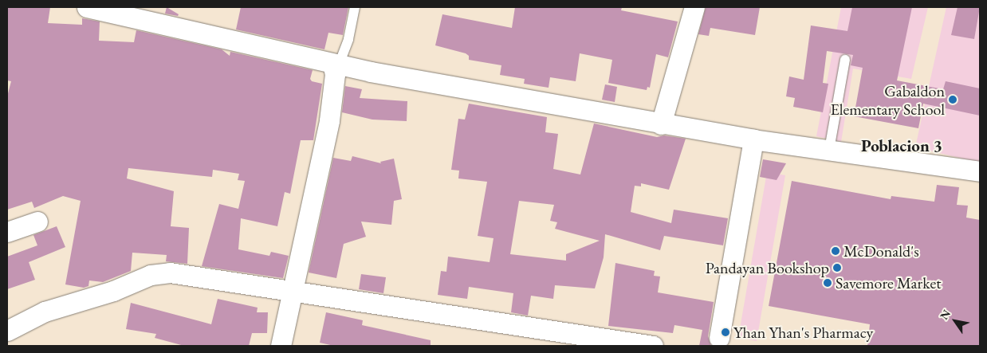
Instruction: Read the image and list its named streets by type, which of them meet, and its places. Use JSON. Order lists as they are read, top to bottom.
{
  "districts": ["Poblacion 3"],
  "places": [
    "Gabaldon Elementary School",
    "McDonald's",
    "Pandayan Bookshop",
    "Savemore Market",
    "Yhan Yhan's Pharmacy"
  ],
  "north": "top left"
}
